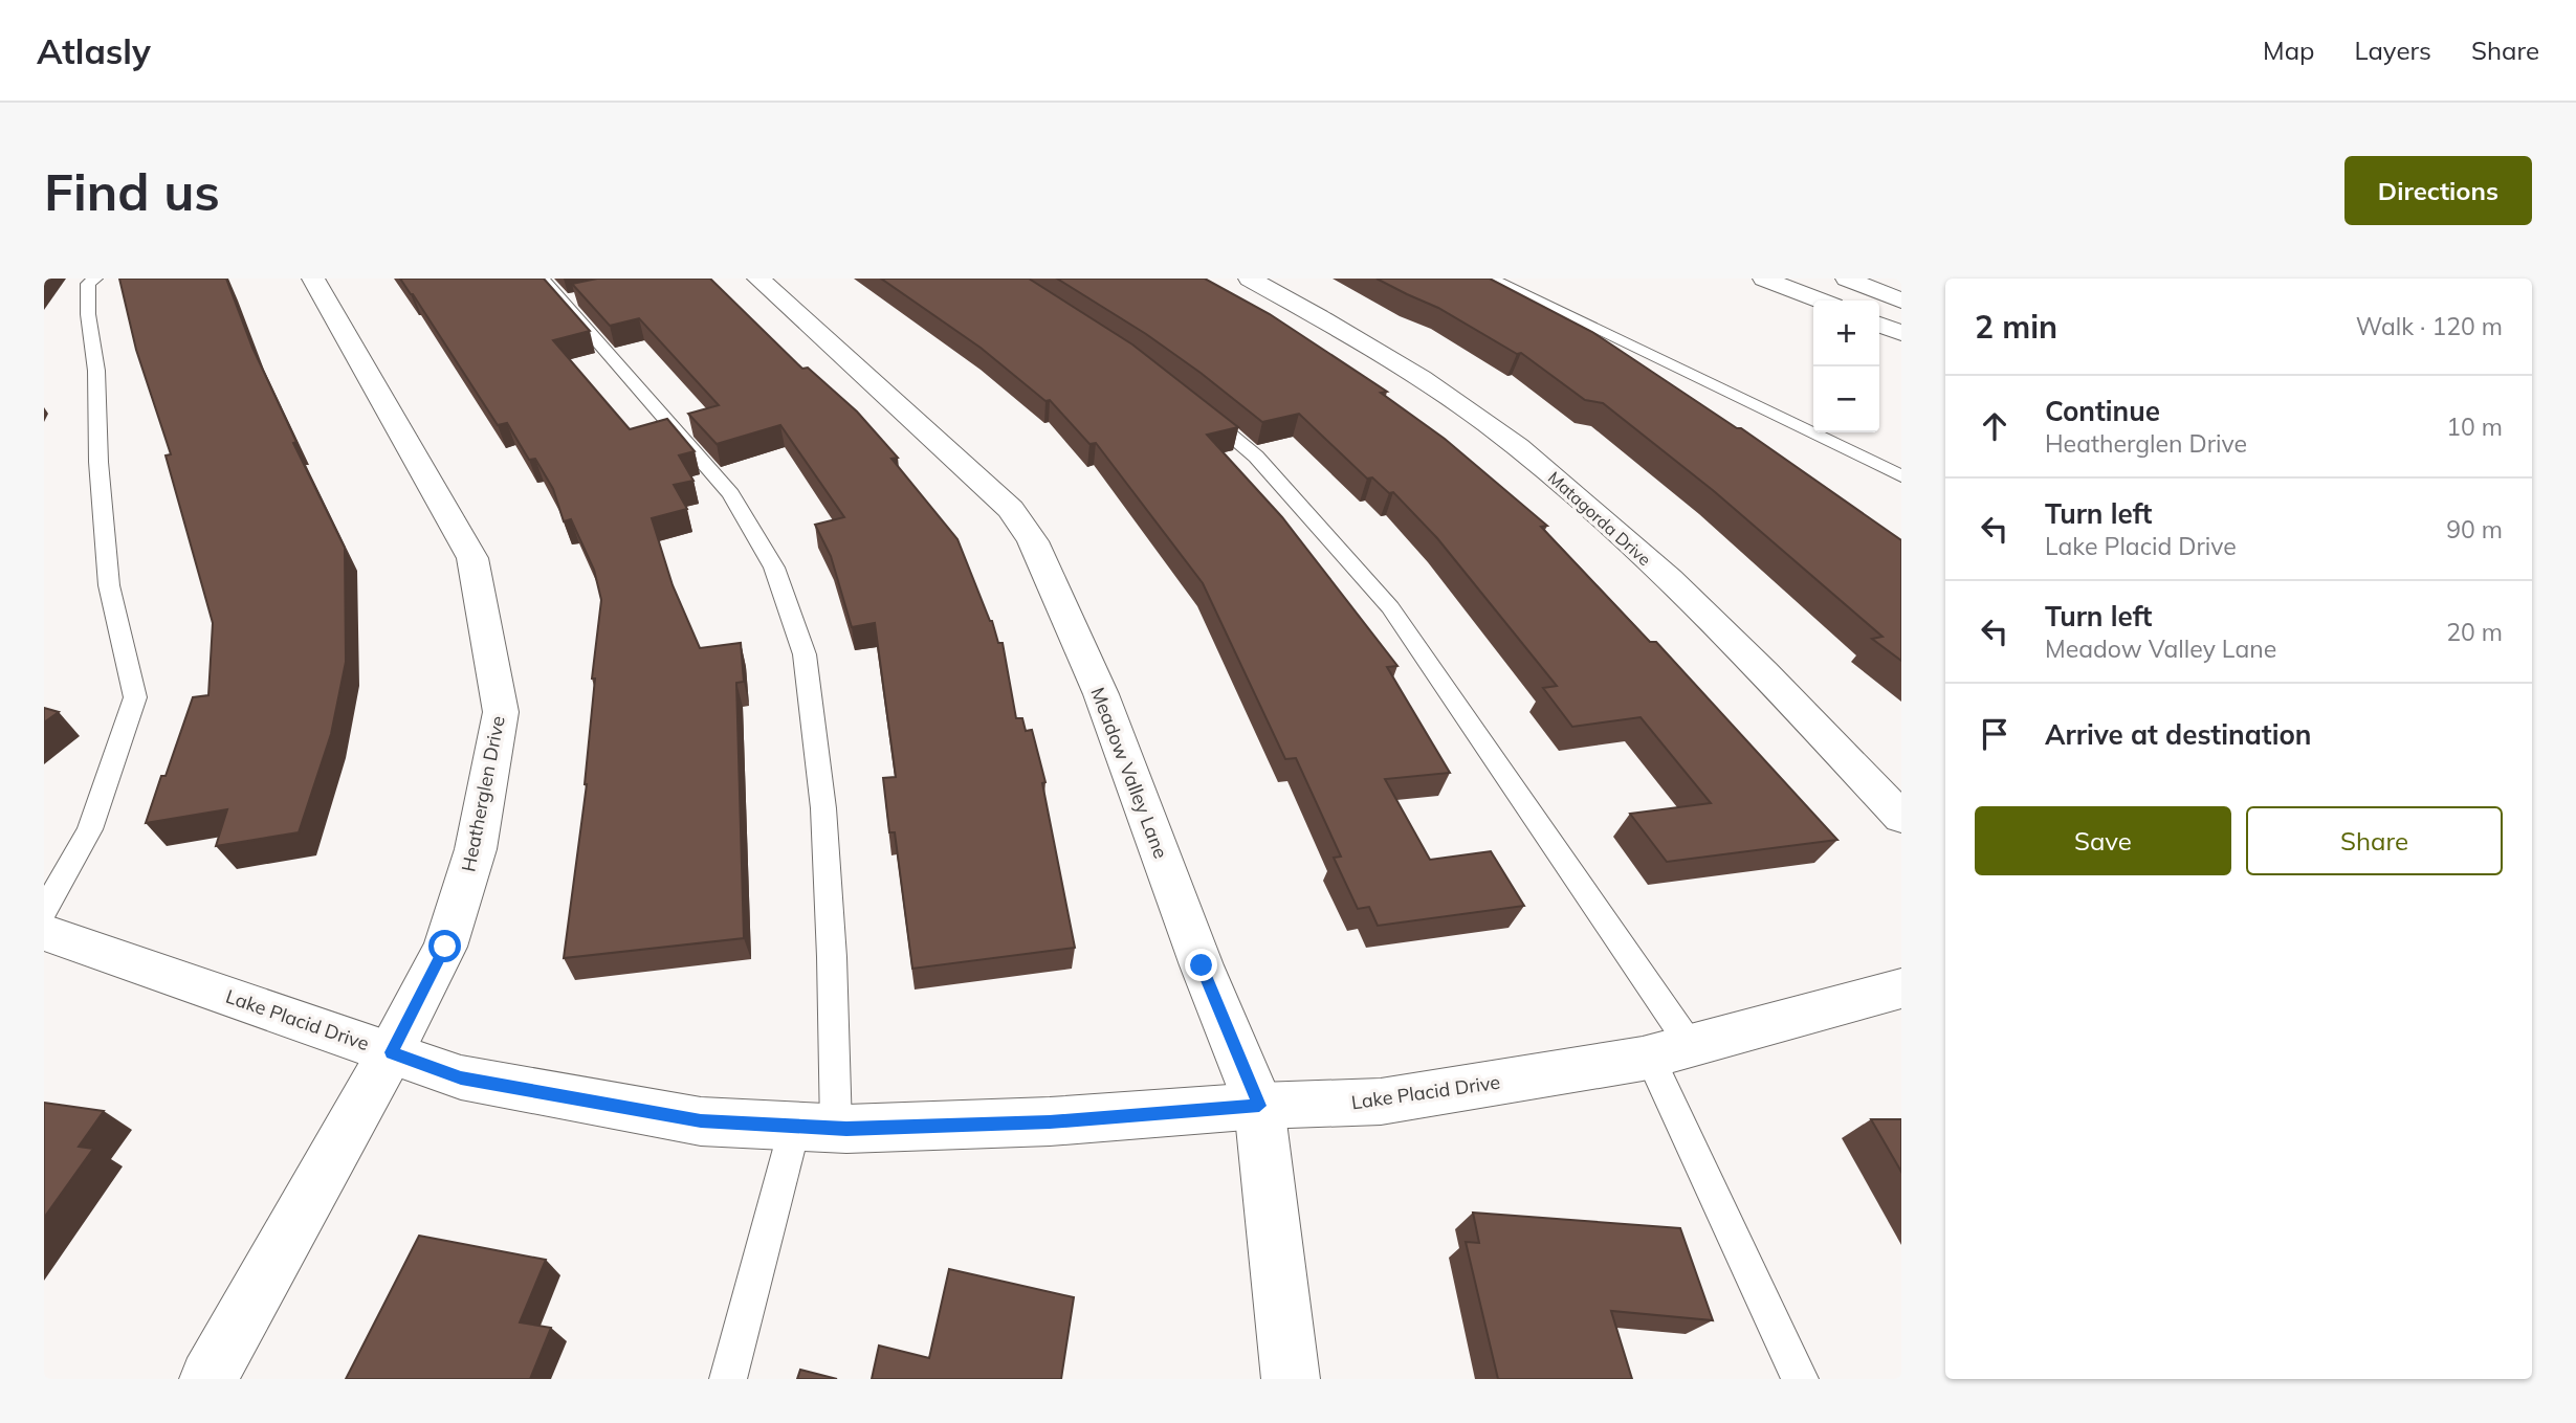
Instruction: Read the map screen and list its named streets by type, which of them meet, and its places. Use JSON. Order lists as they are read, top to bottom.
{
  "streets": {
    "street": [
      "Matagorda Drive",
      "Meadow Valley Lane",
      "Heatherglen Drive",
      "Lake Placid Drive"
    ]
  },
  "crossings": [
    ["Meadow Valley Lane", "Lake Placid Drive"],
    ["Heatherglen Drive", "Lake Placid Drive"]
  ],
  "page": {
    "header": "Atlasly",
    "nav": ["Map", "Layers", "Share"],
    "buttons": [
      "Directions",
      ["Save", "Share"]
    ],
    "title": "Find us",
    "heading": ["2 min", "Walk · 120 m"],
    "map_buttons": ["+", "−"],
    "list": [
      ["Continue", "Heatherglen Drive", "10 m"],
      ["Turn left", "Lake Placid Drive", "90 m"],
      ["Turn left", "Meadow Valley Lane", "20 m"],
      "Arrive at destination"
    ]
  }
}
